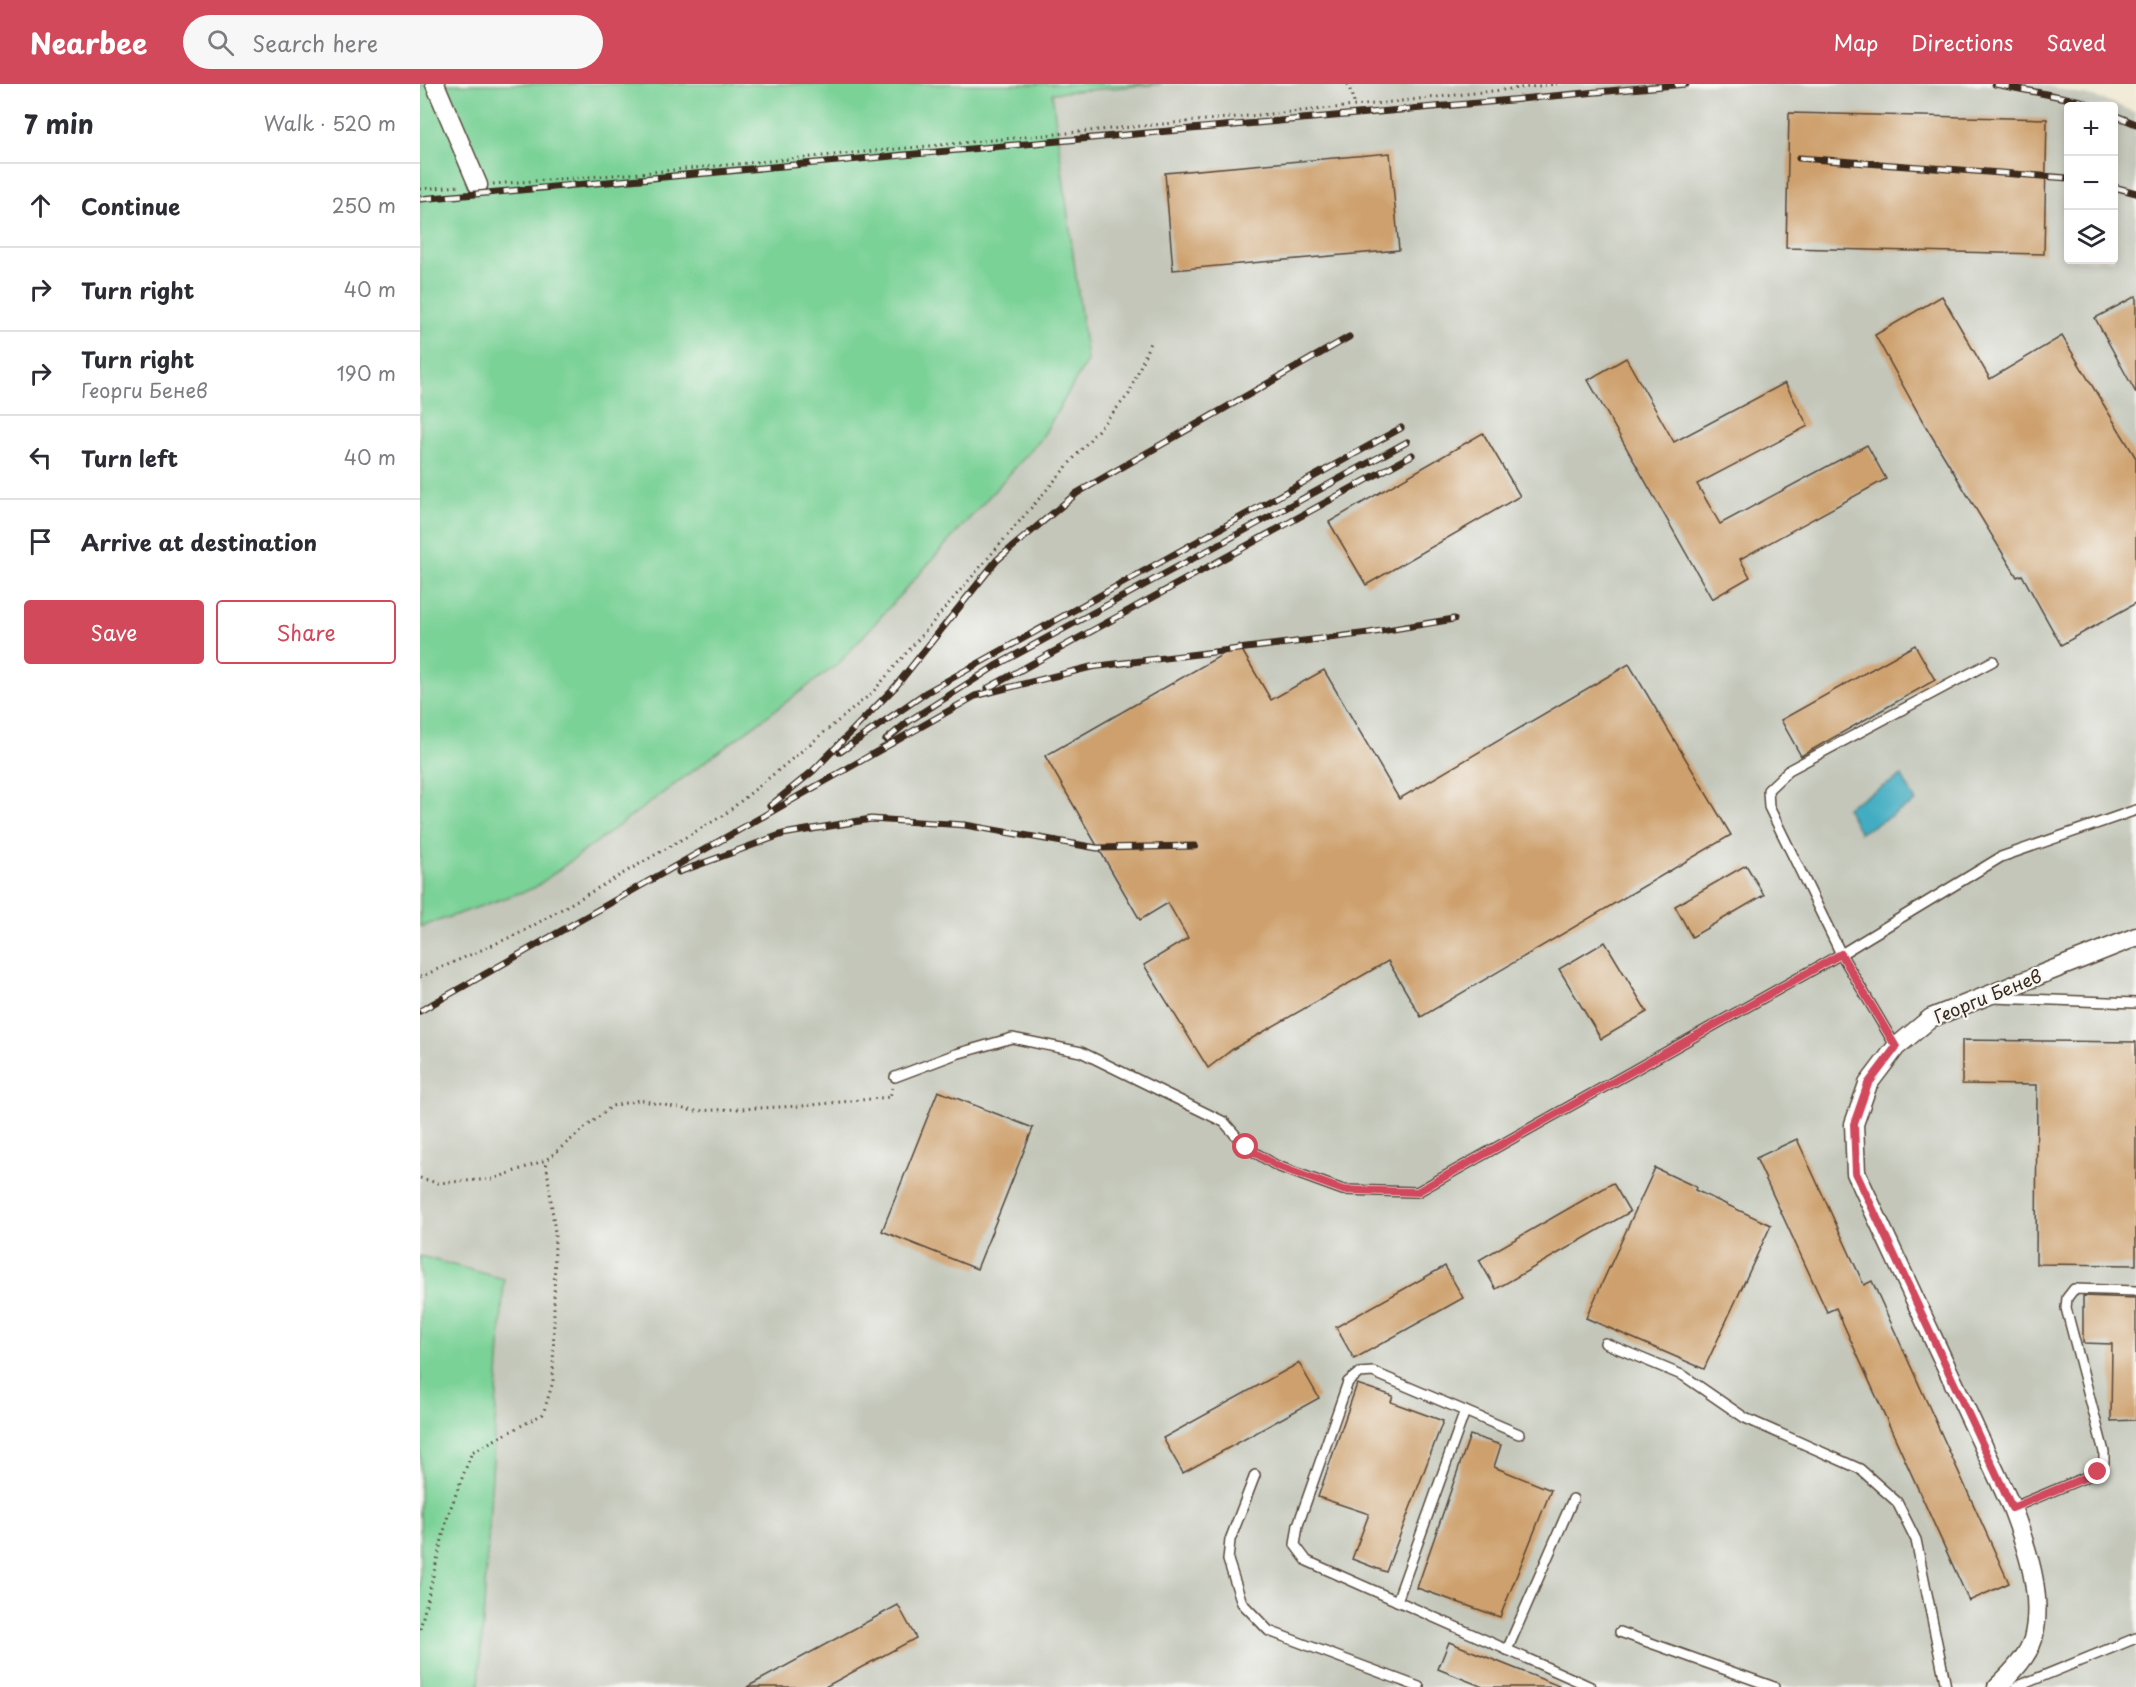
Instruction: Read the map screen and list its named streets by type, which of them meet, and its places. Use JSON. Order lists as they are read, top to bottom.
{
  "streets": {
    "street": ["Георги Бенев"]
  },
  "page": {
    "header": "Nearbee",
    "search": "Search here",
    "nav": ["Map", "Directions", "Saved"],
    "heading": ["7 min", "Walk · 520 m"],
    "map_buttons": ["+", "−"],
    "list": [
      ["Continue", "250 m"],
      ["Turn right", "40 m"],
      ["Turn right", "Георги Бенев", "190 m"],
      ["Turn left", "40 m"],
      "Arrive at destination"
    ],
    "buttons": ["Save", "Share"]
  }
}
